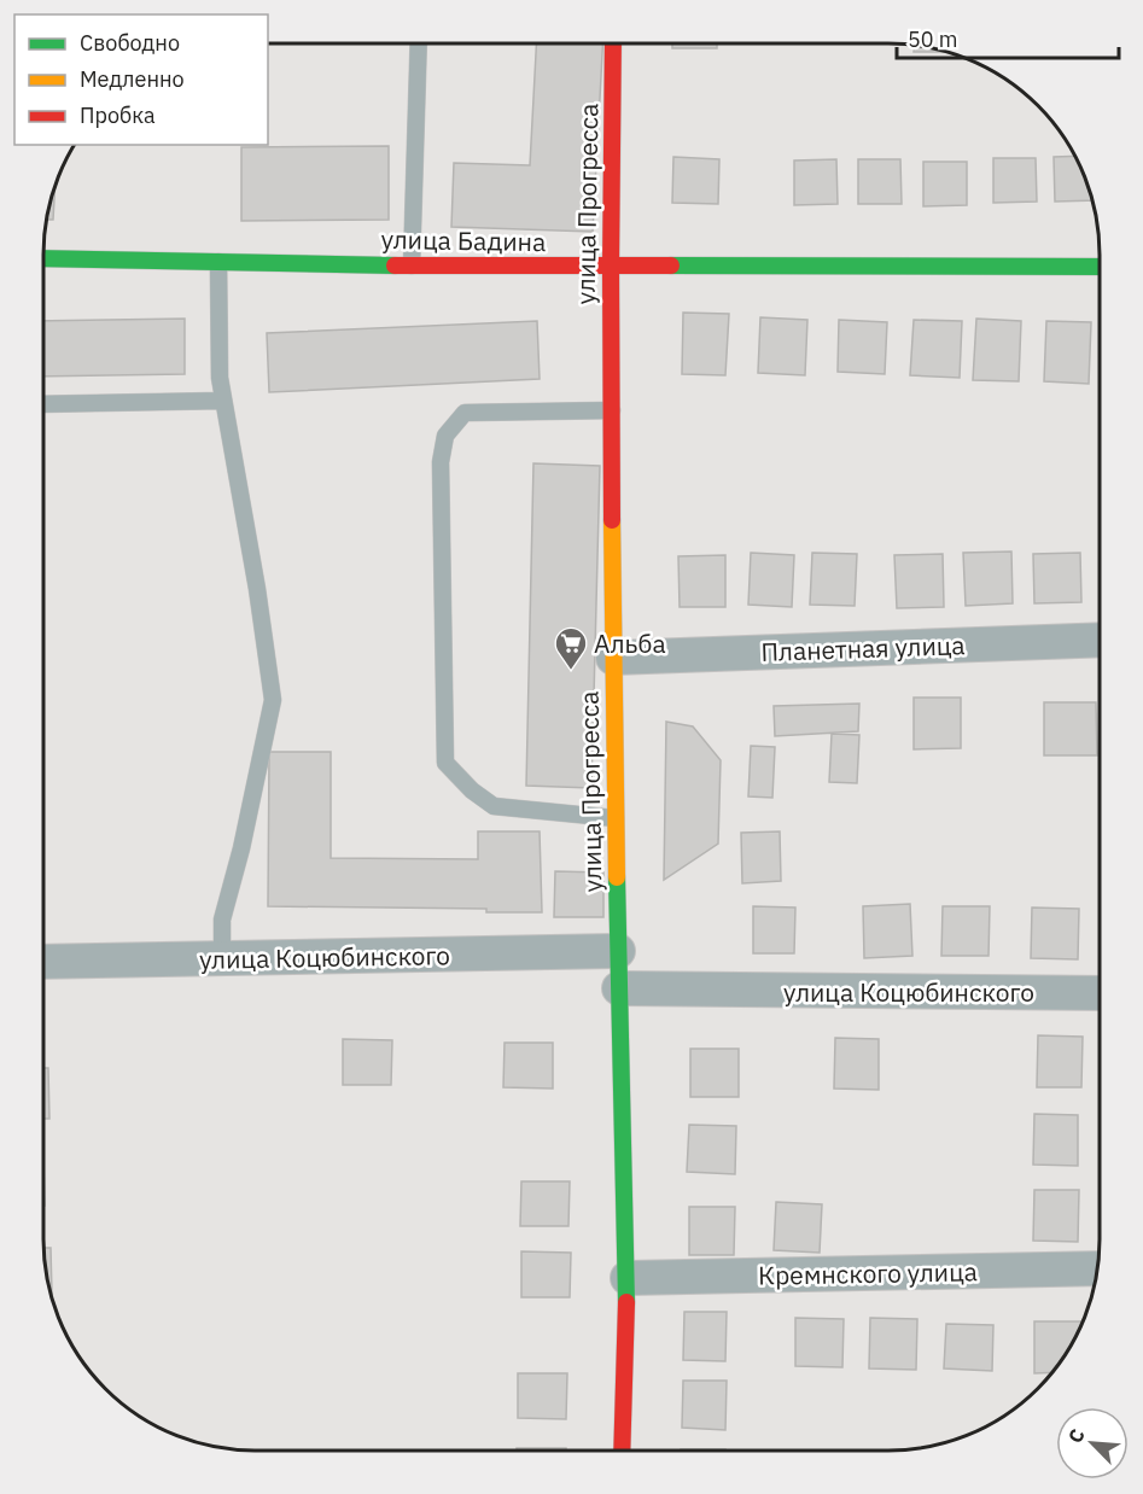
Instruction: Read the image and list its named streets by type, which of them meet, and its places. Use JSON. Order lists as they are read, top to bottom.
{
  "streets": {
    "street": [
      "улица Прогресса",
      "улица Бадина",
      "Планетная улица",
      "улица Коцюбинского",
      "Кремнского улица"
    ]
  },
  "crossings": [
    ["улица Прогресса", "улица Бадина"],
    ["улица Прогресса", "Планетная улица"],
    ["улица Прогресса", "улица Коцюбинского"],
    ["улица Прогресса", "Кремнского улица"]
  ],
  "places": {
    "supermarket": ["Альба"]
  },
  "legend": ["Свободно", "Медленно", "Пробка"],
  "scale_bar": "50 m",
  "north": "top left"
}
